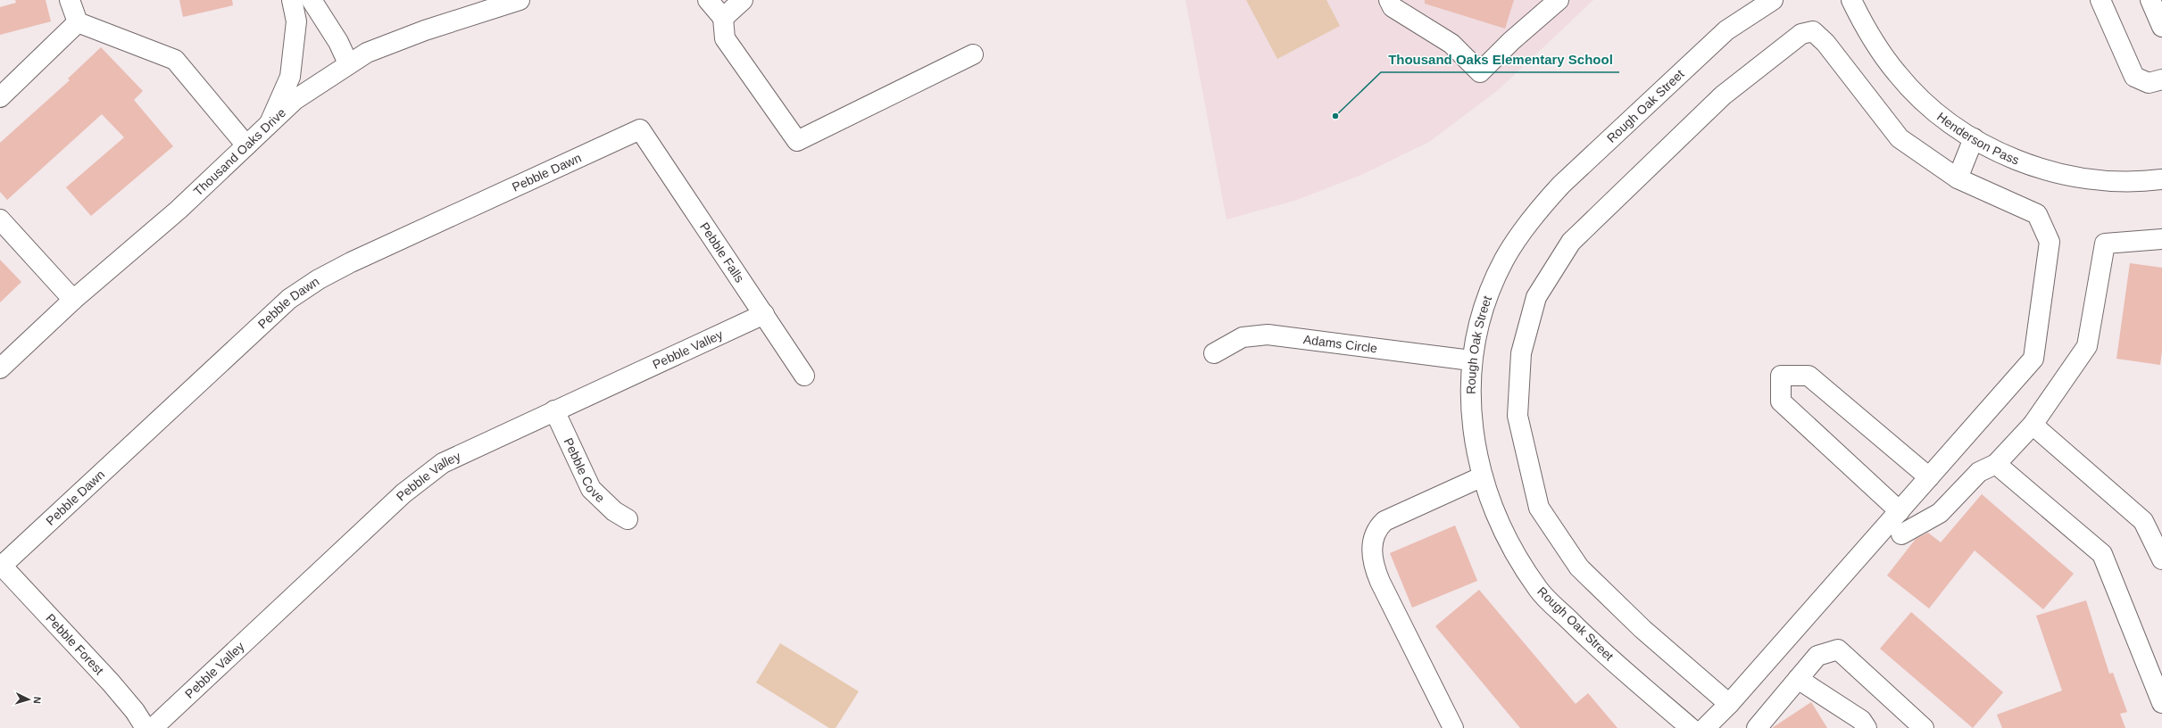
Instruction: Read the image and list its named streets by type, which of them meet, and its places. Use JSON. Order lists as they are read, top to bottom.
{
  "streets": {
    "street": [
      "Rough Oak Street",
      "Henderson Pass",
      "Thousand Oaks Drive",
      "Pebble Dawn",
      "Pebble Falls",
      "Adams Circle",
      "Pebble Valley",
      "Pebble Cove",
      "Pebble Forest"
    ]
  },
  "crossings": [
    ["Rough Oak Street", "Adams Circle"],
    ["Pebble Dawn", "Pebble Falls"],
    ["Pebble Dawn", "Pebble Forest"],
    ["Pebble Falls", "Pebble Valley"],
    ["Pebble Valley", "Pebble Cove"]
  ],
  "places": ["Thousand Oaks Elementary School"],
  "north": "right"
}
